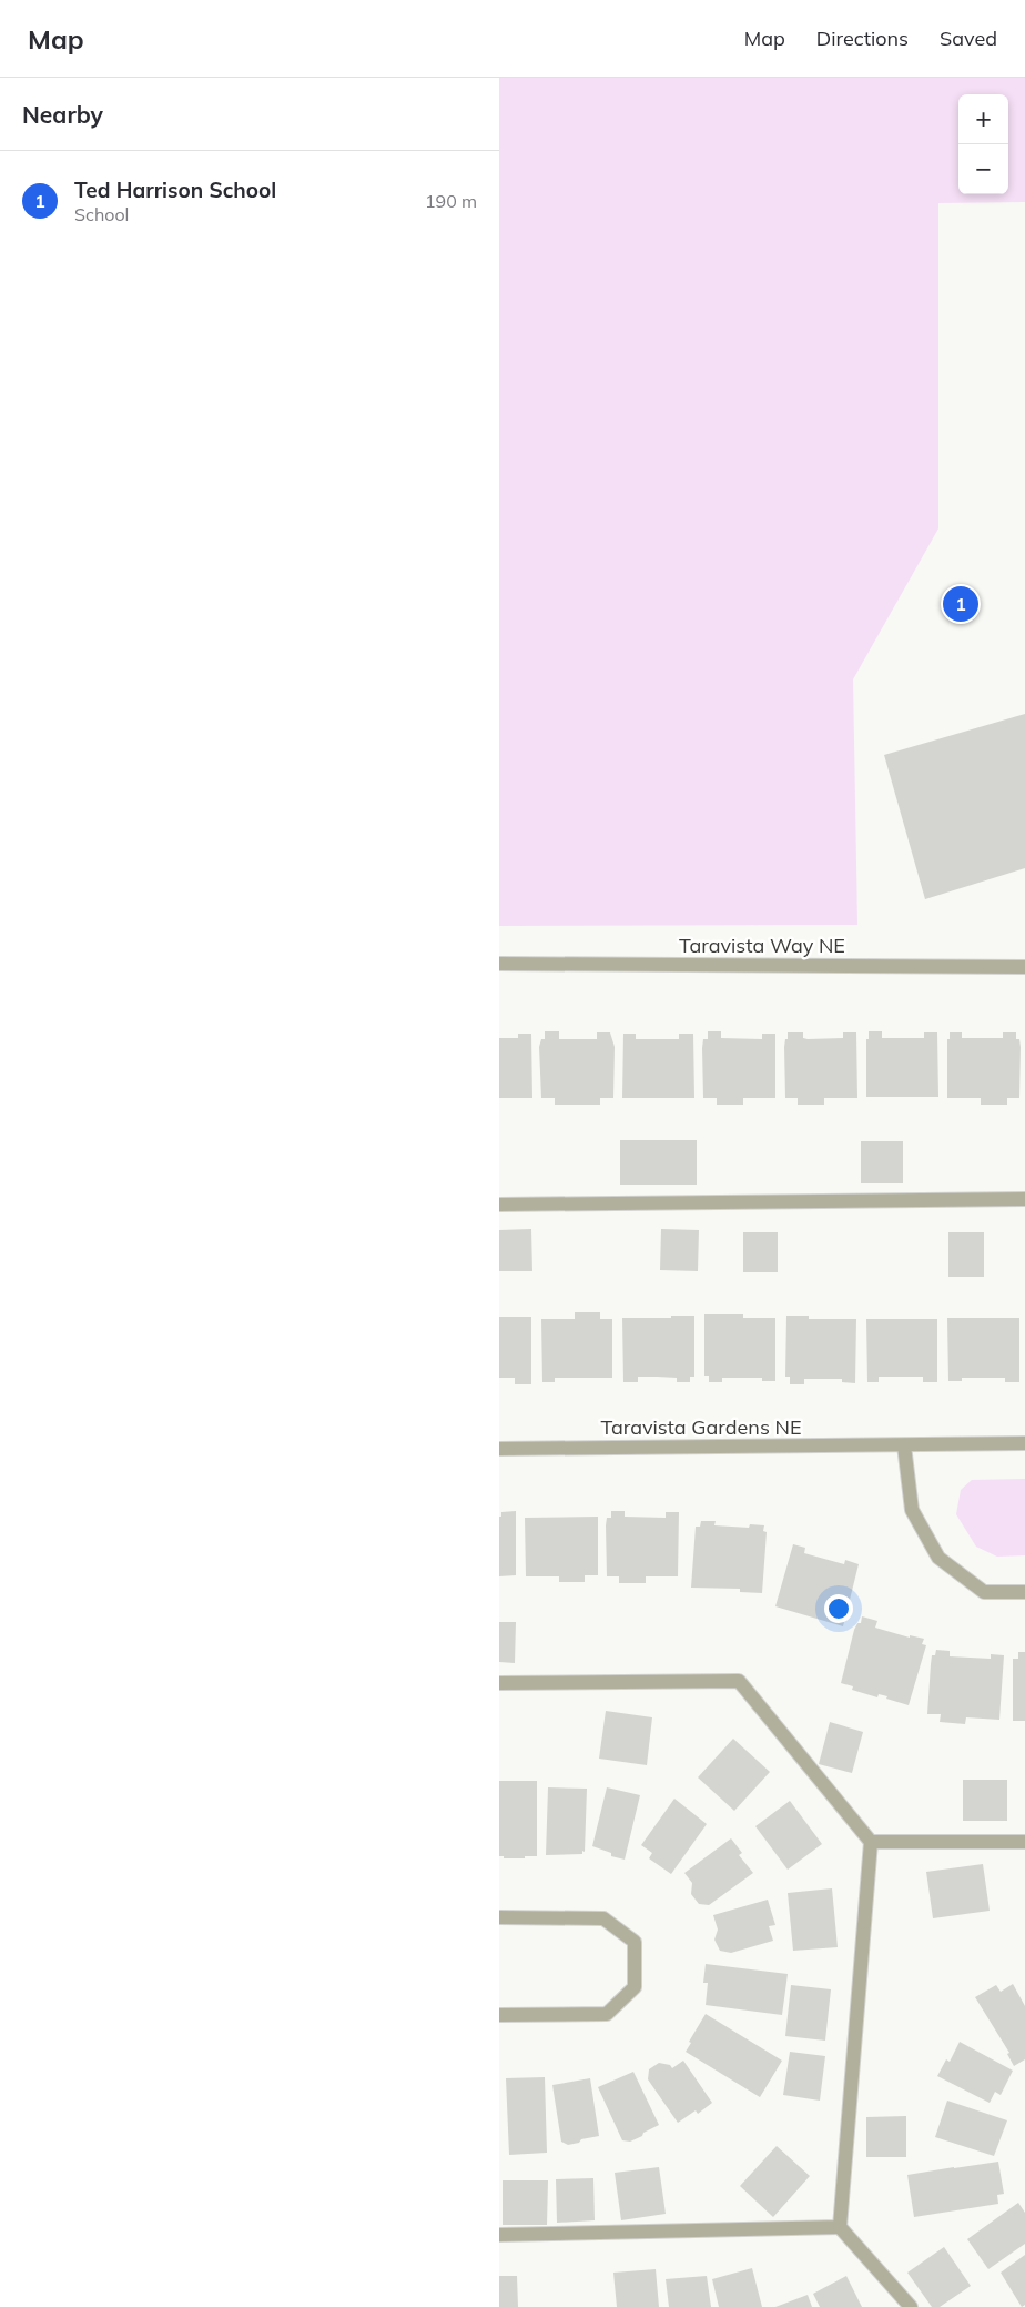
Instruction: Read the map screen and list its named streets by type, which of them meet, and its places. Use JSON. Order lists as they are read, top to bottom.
{
  "streets": {
    "street": ["Taravista Way NE", "Taravista Gardens NE"]
  },
  "page": {
    "header": "Map",
    "nav": ["Map", "Directions", "Saved"],
    "heading": "Nearby",
    "map_buttons": ["+", "−"],
    "list": [
      {
        "mark": "1",
        "name": "Ted Harrison School",
        "note": "School",
        "value": "190 m"
      }
    ],
    "pins": "1"
  }
}
